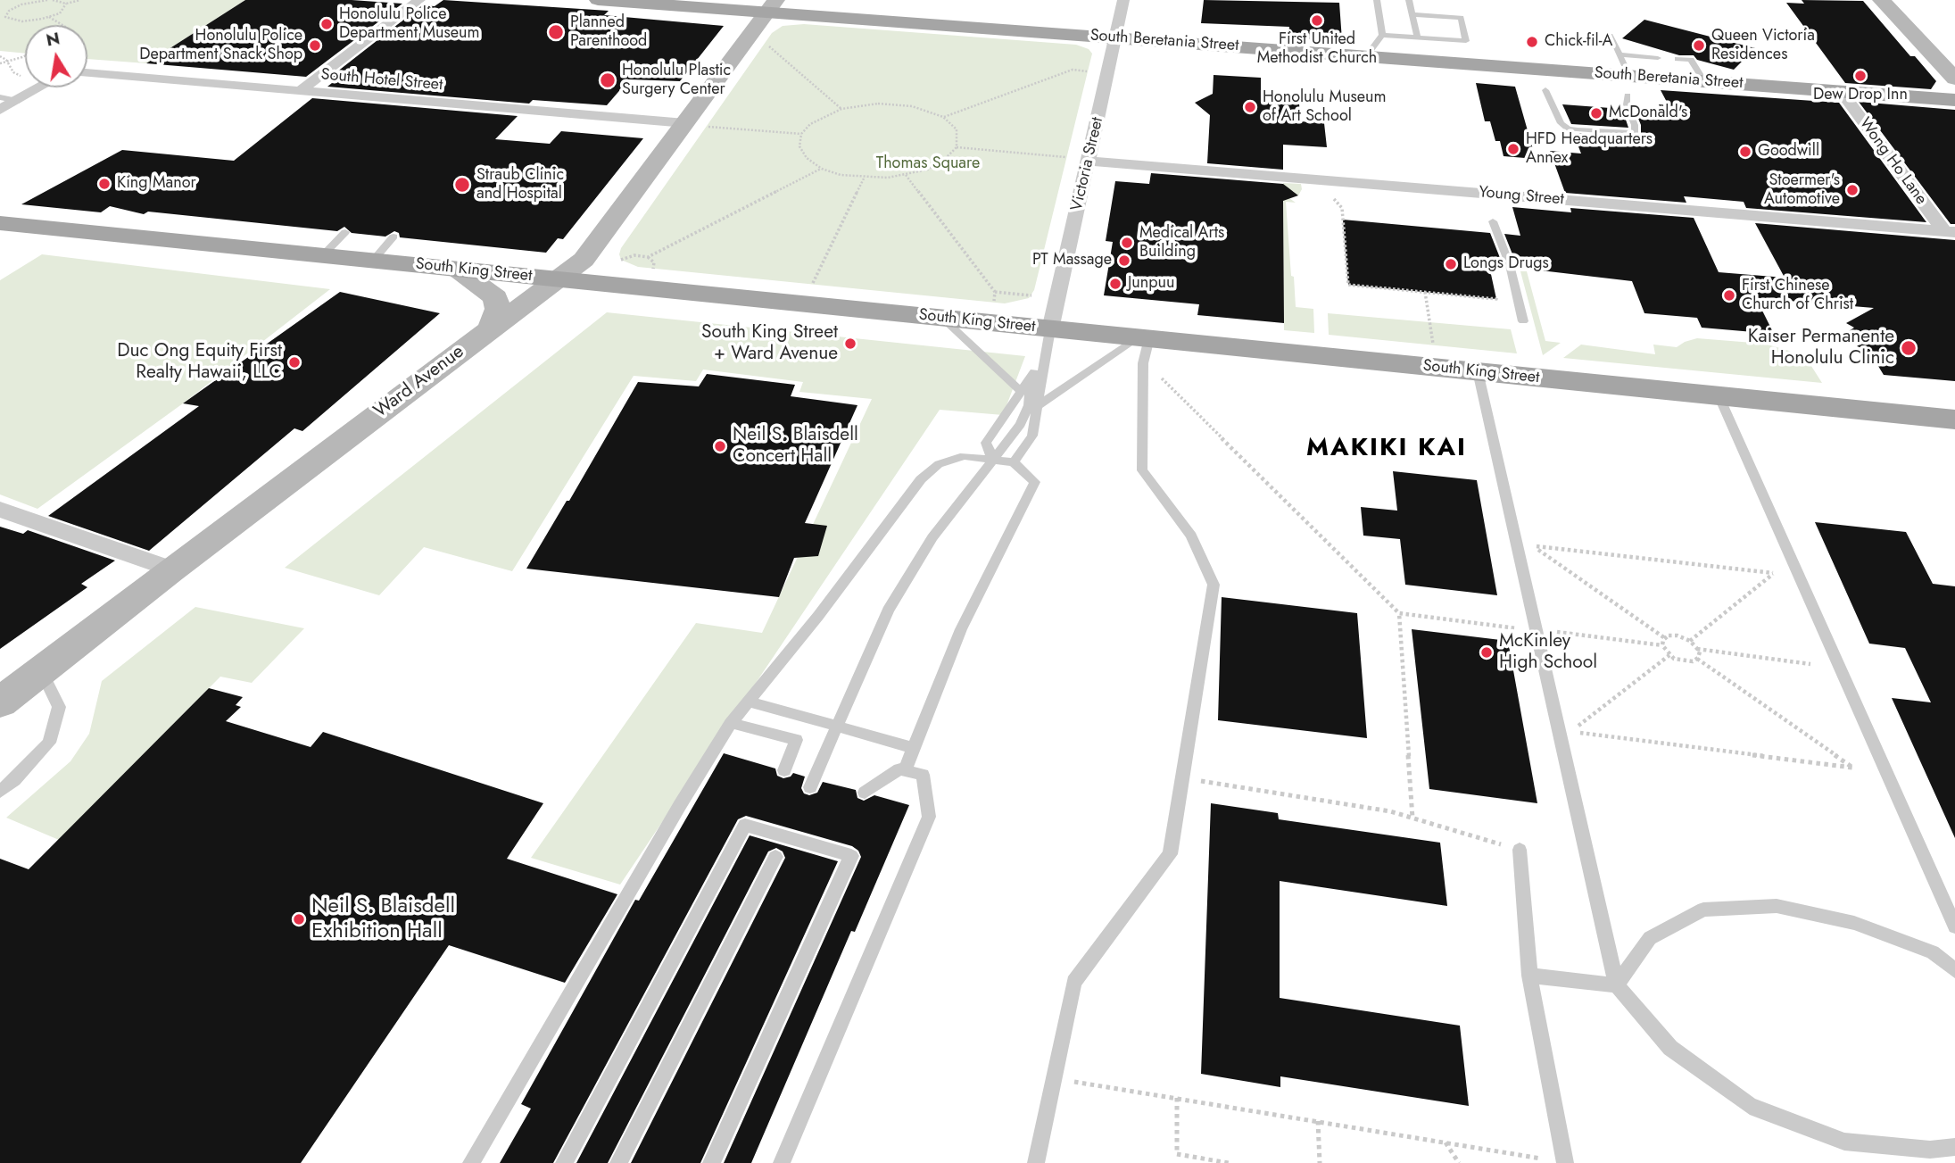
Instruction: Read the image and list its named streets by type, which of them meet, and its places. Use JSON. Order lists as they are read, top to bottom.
{
  "streets": {
    "main road": ["South Beretania Street", "South King Street", "Ward Avenue"],
    "street": [
      "South Hotel Street",
      "Wong Ho Lane",
      "Victoria Street",
      "Young Street"
    ]
  },
  "crossings": [
    ["South Beretania Street", "Wong Ho Lane"],
    ["South Beretania Street", "Victoria Street"],
    ["South Beretania Street", "Ward Avenue"],
    ["South Hotel Street", "Ward Avenue"],
    ["Wong Ho Lane", "Young Street"],
    ["Victoria Street", "Young Street"],
    ["Victoria Street", "South King Street"],
    ["South King Street", "Ward Avenue"]
  ],
  "districts": ["MAKIKI KAI"],
  "parks": ["Thomas Square"],
  "places": [
    "First United Methodist Church",
    "Honolulu Police Department Museum",
    "Planned Parenthood",
    "Chick-fil-A",
    "Honolulu Police Department Snack Shop",
    "Queen Victoria Residences",
    "Dew Drop Inn",
    "Honolulu Plastic Surgery Center",
    "Honolulu Museum of Art School",
    "McDonald's",
    "HFD Headquarters Annex",
    "Goodwill",
    "King Manor",
    "Straub Clinic and Hospital",
    "Stoermer's Automotive",
    "Medical Arts Building",
    "PT Massage",
    "Longs Drugs",
    "Junpuu",
    "First Chinese Church of Christ",
    "South King Street + Ward Avenue",
    "Kaiser Permanente Honolulu Clinic",
    "Duc Ong Equity First Realty Hawaii, LLC",
    "Neil S. Blaisdell Concert Hall",
    "McKinley High School",
    "Neil S. Blaisdell Exhibition Hall"
  ],
  "north": "top"
}
